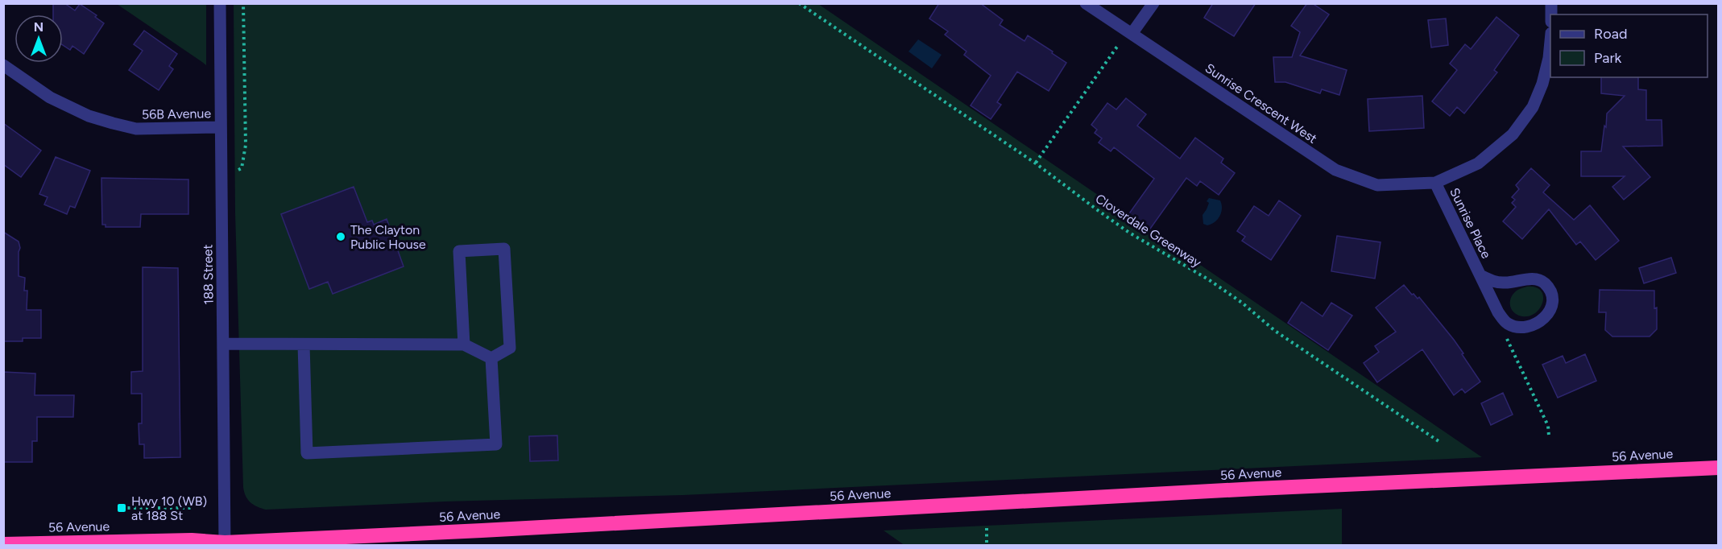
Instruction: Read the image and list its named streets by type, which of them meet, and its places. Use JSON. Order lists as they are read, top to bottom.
{
  "streets": {
    "highway": ["56 Avenue"],
    "street": [
      "Sunrise Crescent West",
      "56B Avenue",
      "Sunrise Place",
      "188 Street"
    ],
    "path": ["Cloverdale Greenway"]
  },
  "crossings": [
    ["Sunrise Crescent West", "Sunrise Place"],
    ["56B Avenue", "188 Street"],
    ["188 Street", "56 Avenue"]
  ],
  "places": {
    "other": ["The Clayton Public House"],
    "transit": ["Hwy 10 (WB) at 188 St"]
  },
  "legend": ["Road", "Park"],
  "north": "top"
}
